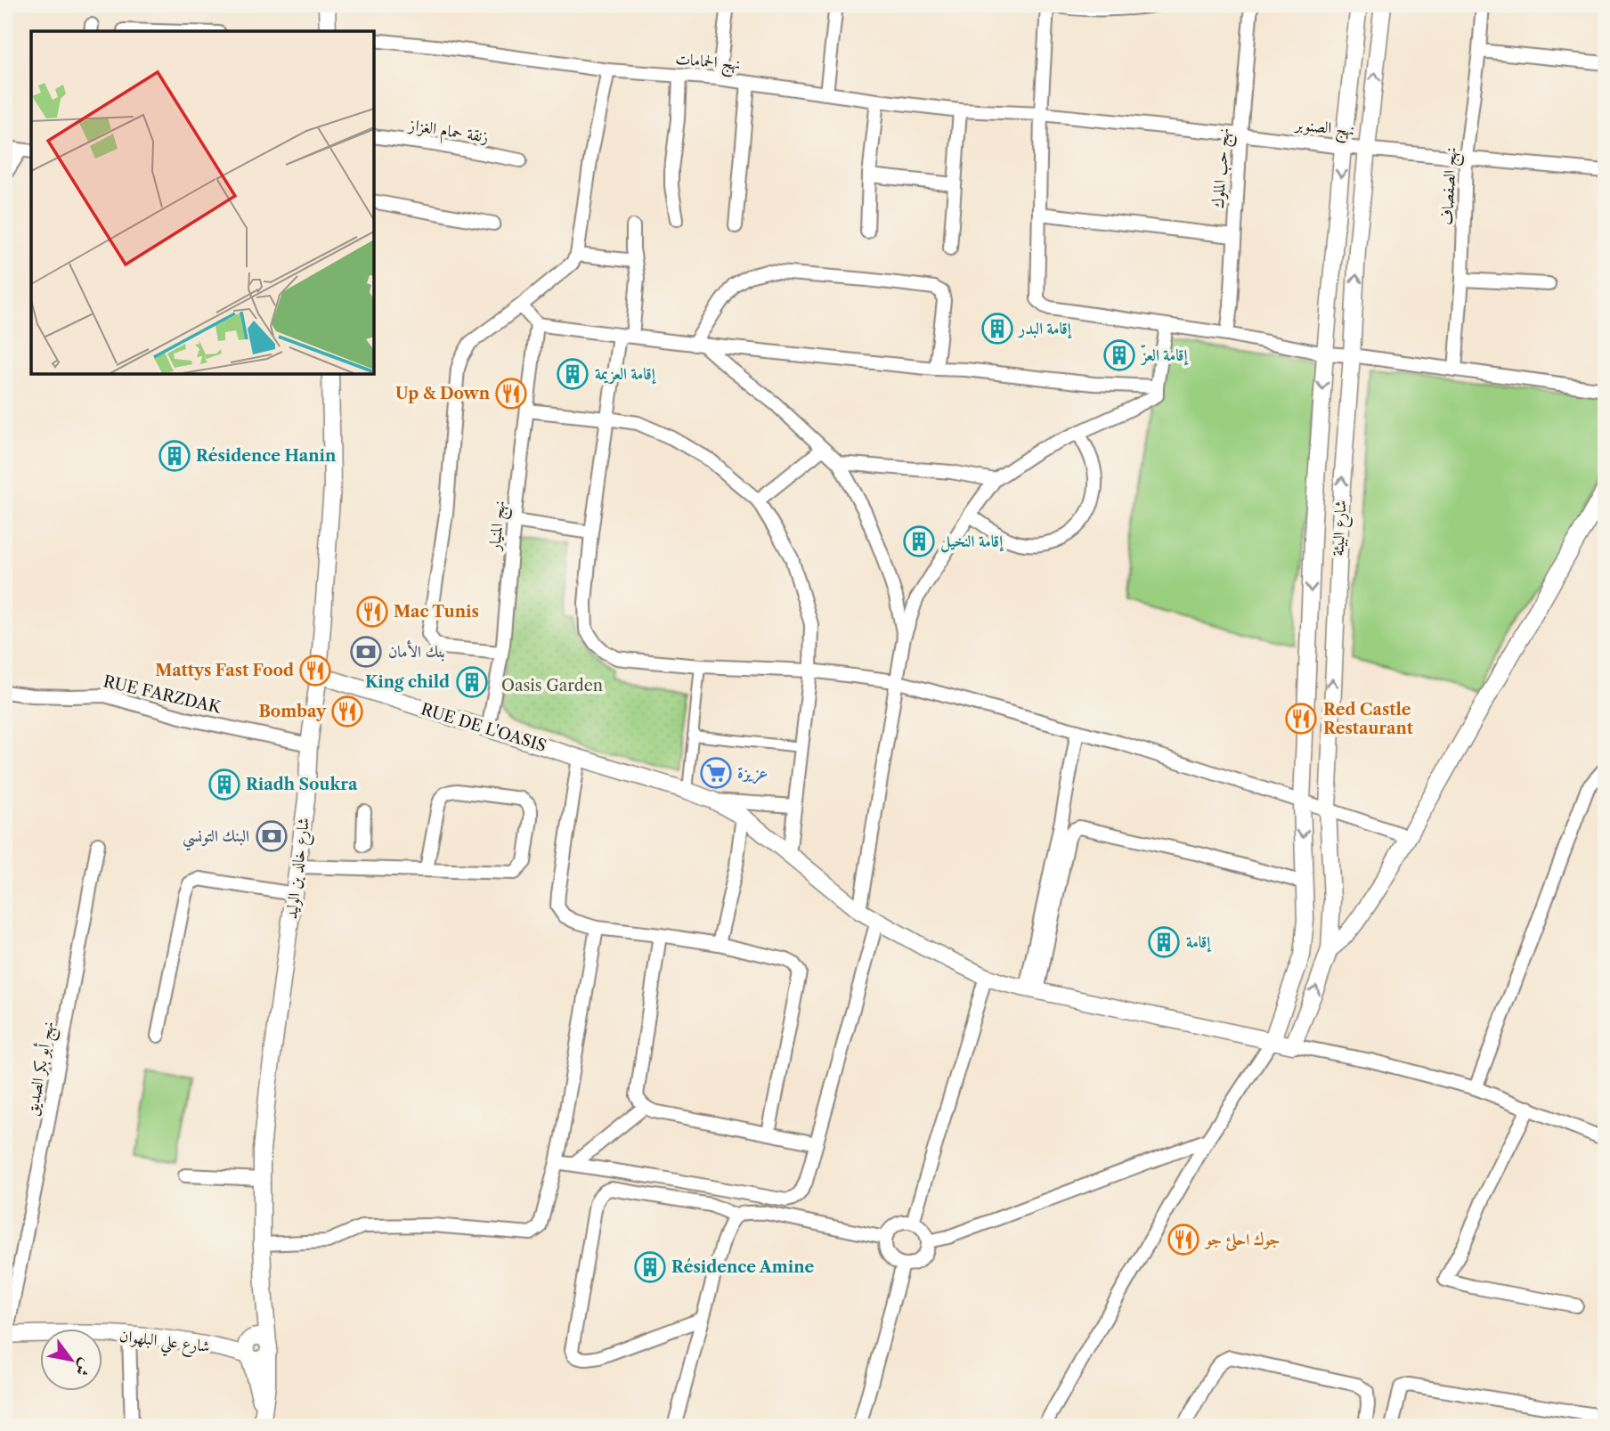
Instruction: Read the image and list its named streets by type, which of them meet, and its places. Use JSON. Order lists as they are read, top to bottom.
{
  "streets": {
    "street": [
      "نهج الحمامات",
      "نهج الصنوبر",
      "زنقة حمام الغزاز",
      "نهج حب الملوك",
      "نهج الصفصاف",
      "نهج المنيار",
      "شارع البيئة",
      "RUE FARZDAK",
      "RUE DE L'OASIS",
      "شارع خالد بن الوليد",
      "نهج أبو بكر الصديق",
      "شارع علي البلهوان"
    ]
  },
  "crossings": [
    ["نهج الحمامات", "نهج الصنوبر"],
    ["نهج الصنوبر", "نهج حب الملوك"],
    ["نهج الصنوبر", "نهج الصفصاف"],
    ["نهج الصنوبر", "شارع البيئة"],
    ["نهج المنيار", "RUE DE L'OASIS"],
    ["شارع البيئة", "RUE DE L'OASIS"],
    ["RUE FARZDAK", "شارع خالد بن الوليد"],
    ["RUE DE L'OASIS", "شارع خالد بن الوليد"],
    ["شارع خالد بن الوليد", "شارع علي البلهوان"],
    ["نهج أبو بكر الصديق", "شارع علي البلهوان"]
  ],
  "parks": ["Oasis Garden"],
  "places": {
    "building": [
      "إقامة البدر",
      "إقامة العزّ",
      "إقامة العزيمة",
      "Résidence Hanin",
      "إقامة النخيل",
      "King child",
      "Riadh Soukra",
      "إقامة",
      "Résidence Amine"
    ],
    "restaurant": [
      "Up & Down",
      "Mac Tunis",
      "Mattys Fast Food",
      "Bombay",
      "Red Castle Restaurant",
      "جوك احلئ جو"
    ],
    "bank": ["بنك الأمان", "البنك التونسي"],
    "supermarket": ["عزيزة"]
  },
  "north": "bottom right"
}
